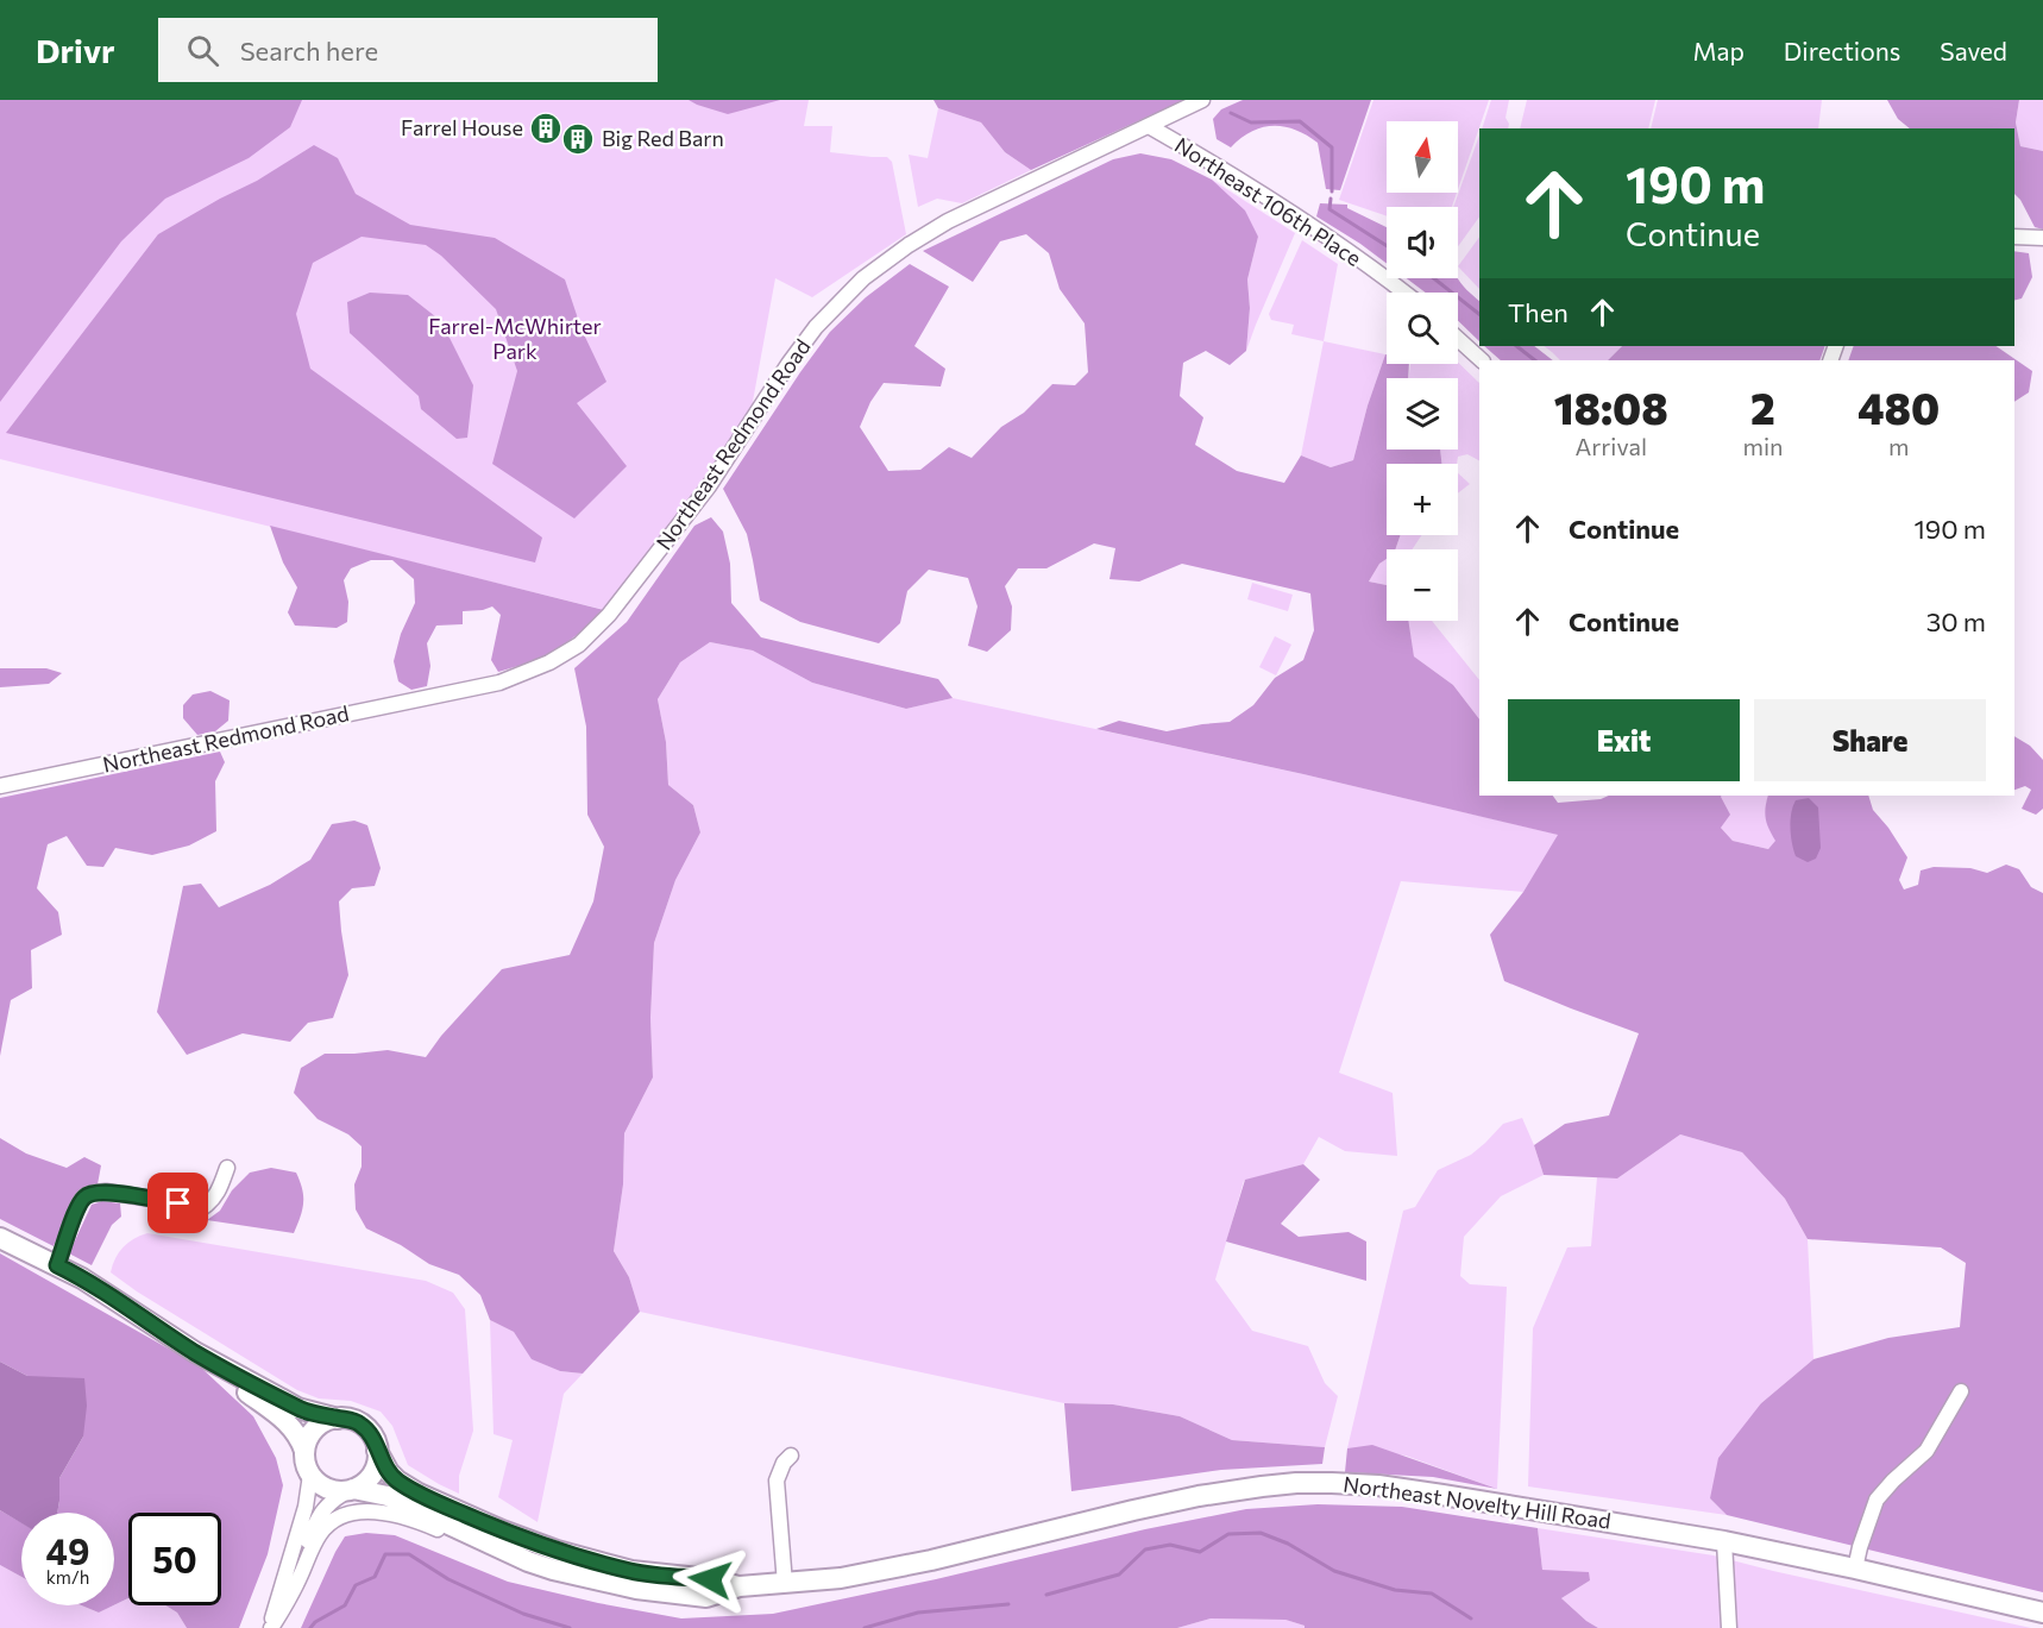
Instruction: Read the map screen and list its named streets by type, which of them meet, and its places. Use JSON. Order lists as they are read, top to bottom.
{
  "streets": {
    "main road": ["Northeast Novelty Hill Road"],
    "street": ["Northeast 106th Place", "Northeast Redmond Road"]
  },
  "crossings": [
    ["Northeast 106th Place", "Northeast Redmond Road"]
  ],
  "parks": ["Farrel-McWhirter Park"],
  "places": {
    "building": ["Farrel House", "Big Red Barn"]
  },
  "north": "top",
  "page": {
    "header": "Drivr",
    "search": "Search here",
    "nav": ["Map", "Directions", "Saved"],
    "map_buttons": ["+", "−"],
    "turn": ["190 m", "Continue"],
    "then": "Then",
    "eta": [
      "18:08",
      "Arrival",
      "2",
      "min",
      "480",
      "m"
    ],
    "list": [
      {
        "name": "Continue",
        "value": "190 m"
      },
      {
        "name": "Continue",
        "value": "30 m"
      }
    ],
    "buttons": ["Exit", "Share"],
    "speed": "49 km/h",
    "limit": "50"
  }
}
